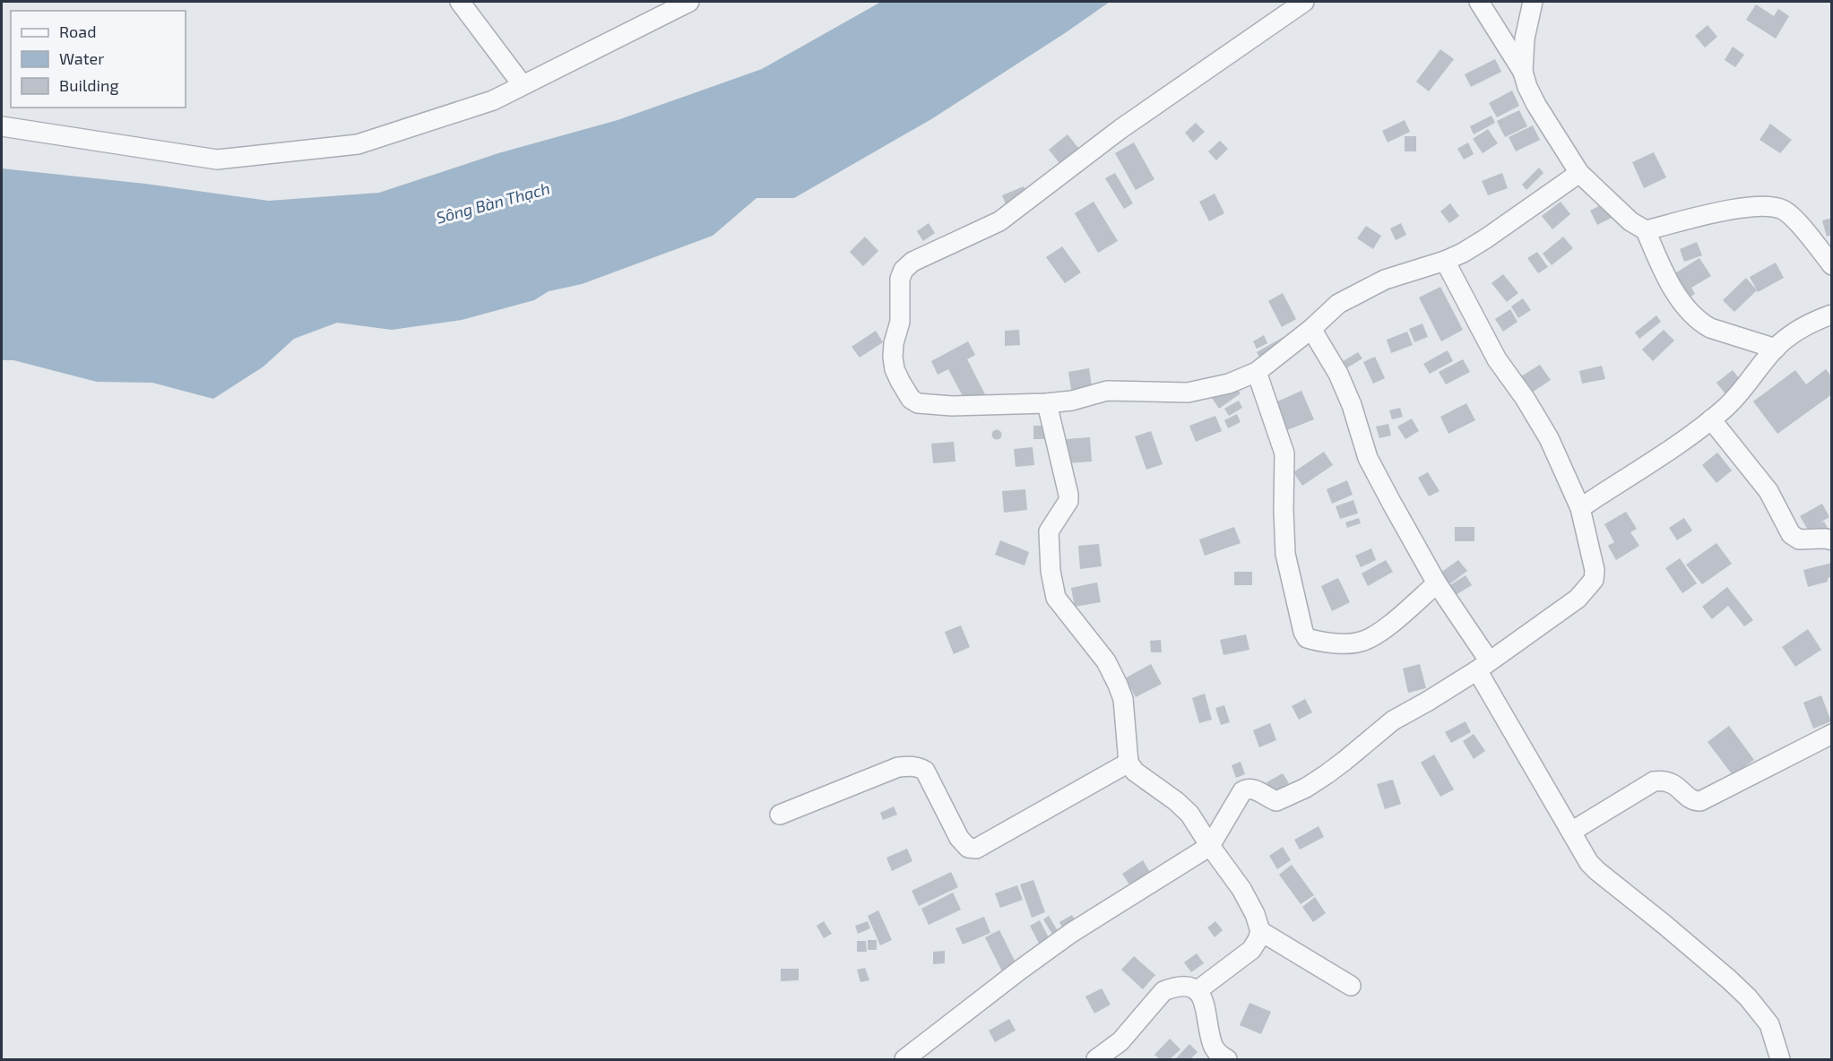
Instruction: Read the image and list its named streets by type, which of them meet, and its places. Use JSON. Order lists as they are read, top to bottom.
{
  "water": ["Sông Bàn Thạch"],
  "legend": ["Road", "Water", "Building"]
}
